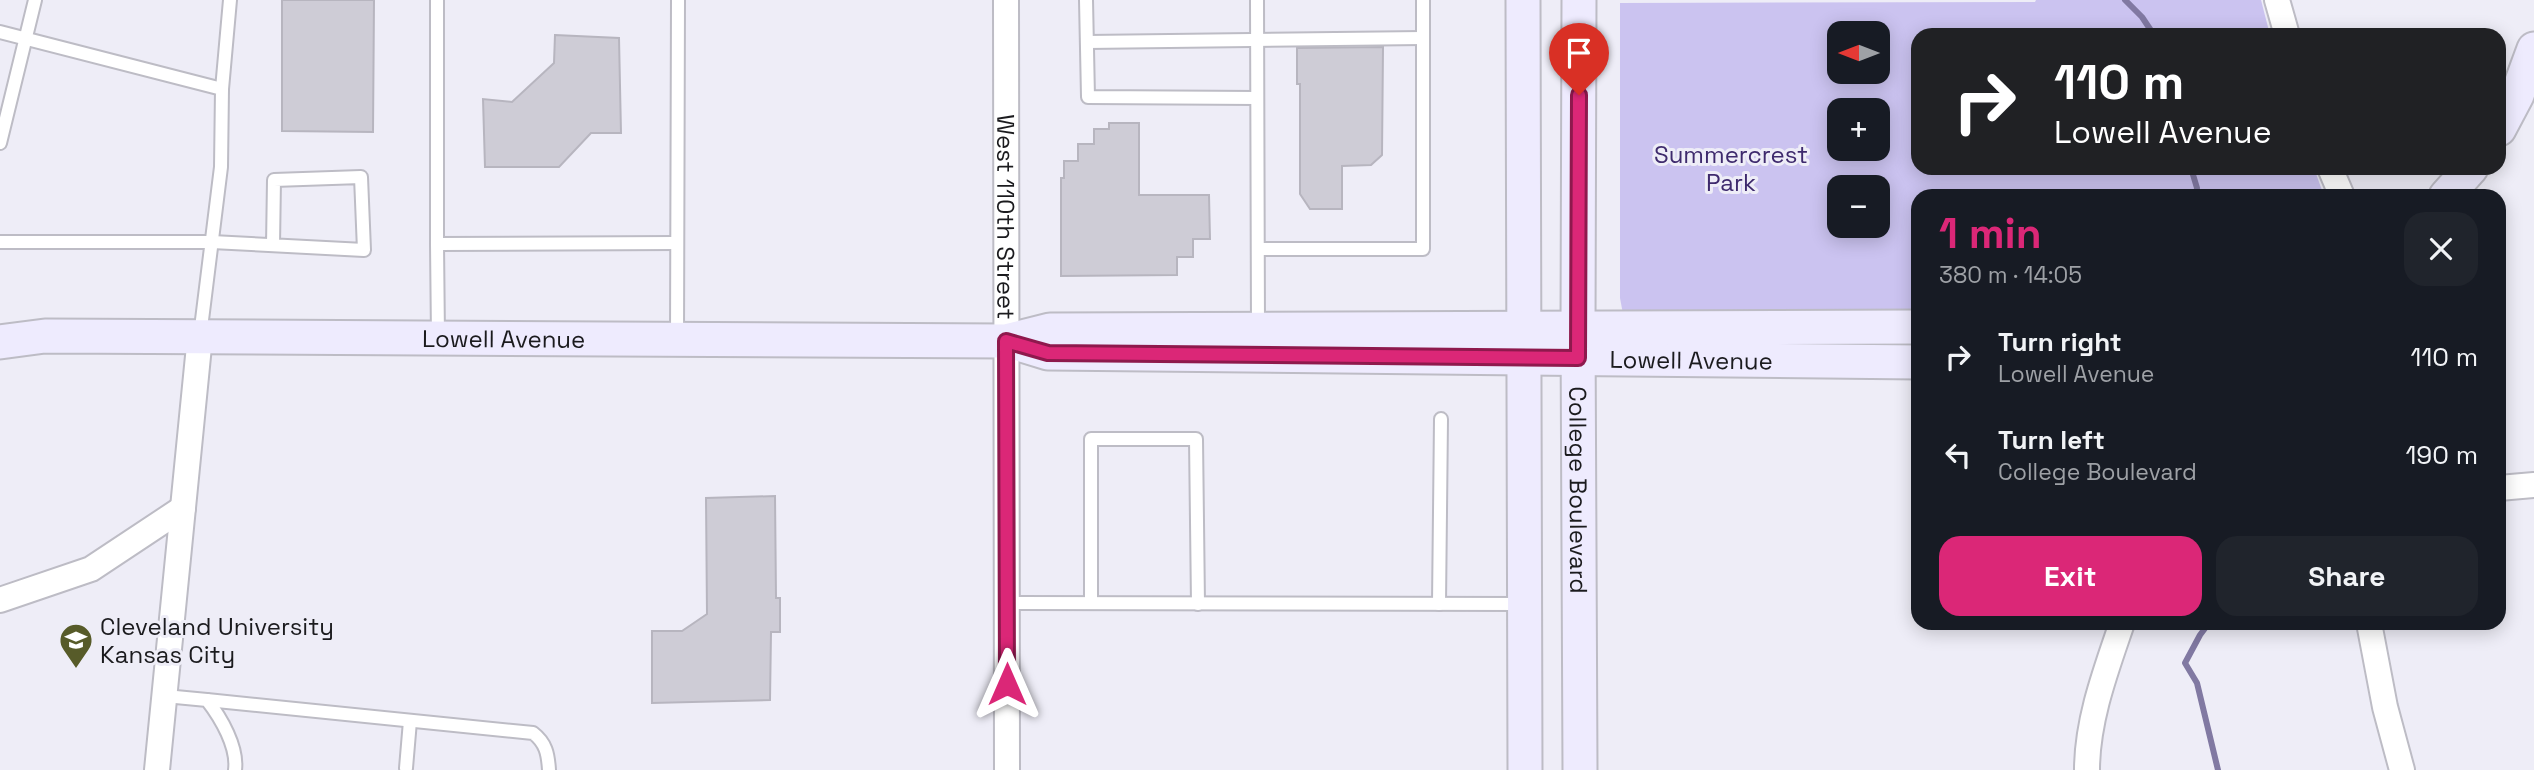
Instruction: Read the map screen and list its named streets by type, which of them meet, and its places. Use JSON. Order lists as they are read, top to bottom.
{
  "streets": {
    "street": ["West 110th Street", "Lowell Avenue", "College Boulevard"]
  },
  "crossings": [
    ["West 110th Street", "Lowell Avenue"],
    ["Lowell Avenue", "College Boulevard"]
  ],
  "parks": ["Summercrest Park"],
  "places": {
    "school or university": ["Cleveland University Kansas City"]
  },
  "north": "left",
  "page": {
    "map_buttons": ["+", "−"],
    "turn": ["110 m", "Lowell Avenue"],
    "heading": ["1 min", "380 m · 14:05"],
    "list": [
      {
        "name": "Turn right",
        "note": "Lowell Avenue",
        "value": "110 m"
      },
      {
        "name": "Turn left",
        "note": "College Boulevard",
        "value": "190 m"
      }
    ],
    "buttons": ["Exit", "Share"]
  }
}
